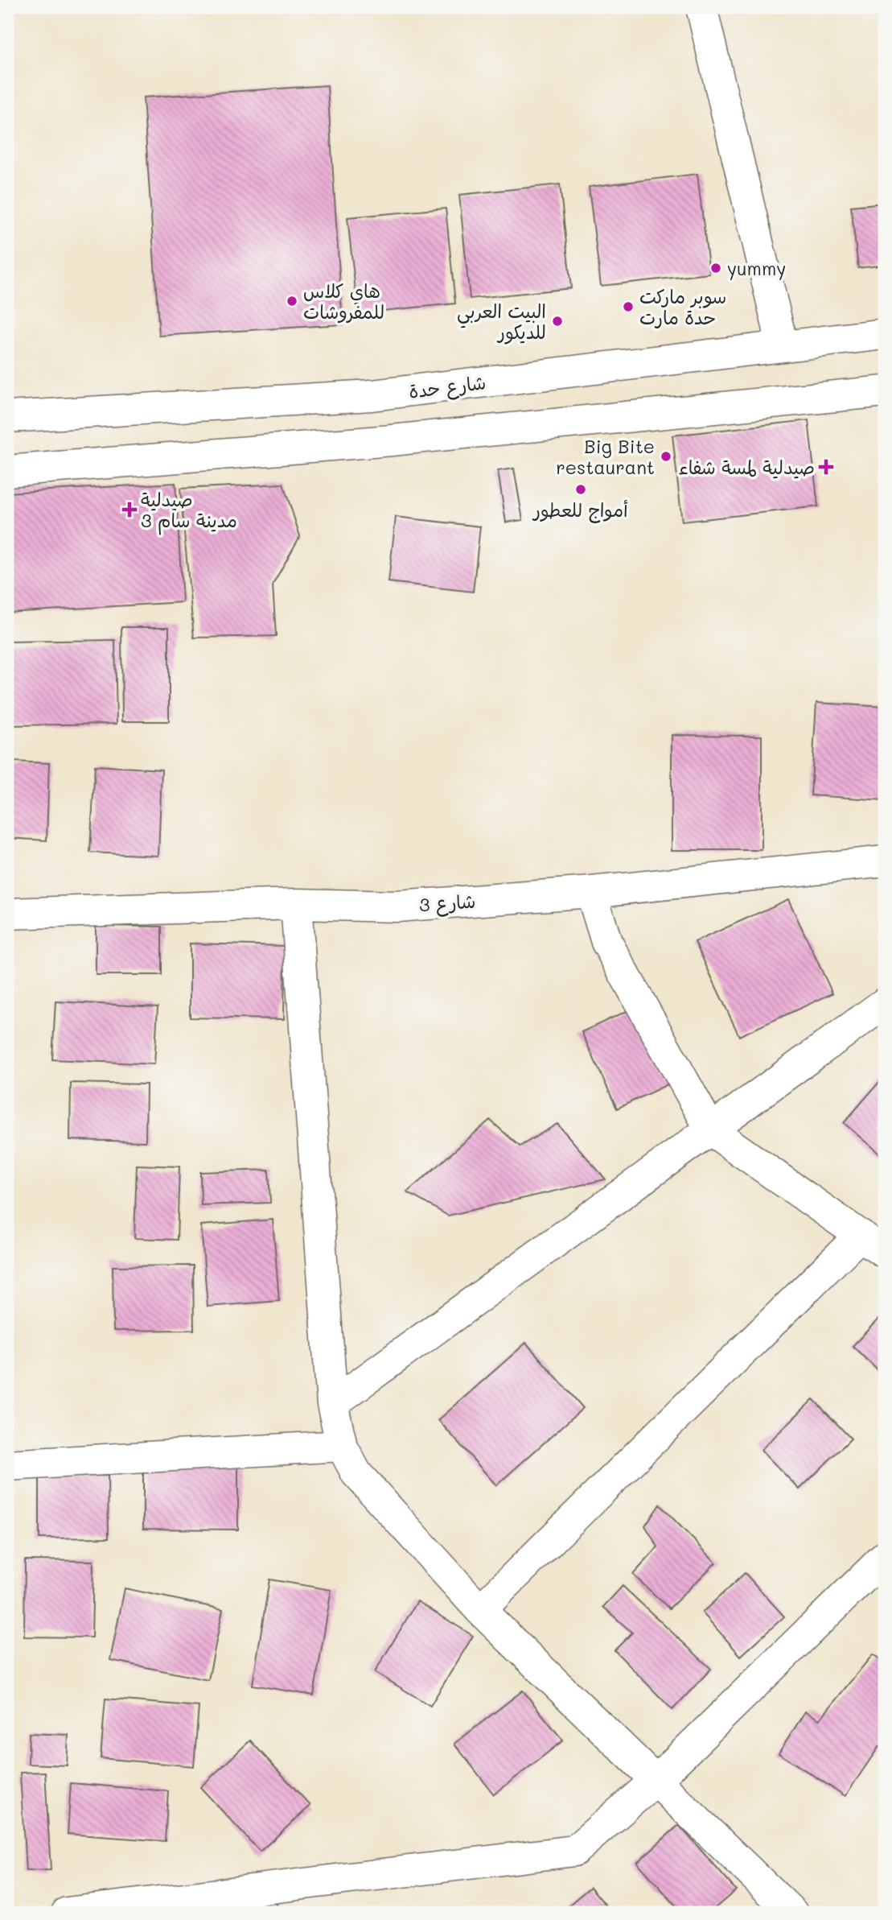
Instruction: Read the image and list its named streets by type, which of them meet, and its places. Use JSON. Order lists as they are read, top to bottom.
{
  "streets": {
    "street": ["شارع حدة", "شارع 3"]
  },
  "places": {
    "other": [
      "yummy",
      "هاي كلاس للمفروشات",
      "سوبر ماركت حدة مارت",
      "البيت العربي للديكور",
      "Big Bite restaurant",
      "أمواج للعطور"
    ],
    "health": ["صيدلية لمسة شفاء", "صيدلية مدينة سام 3"]
  }
}
